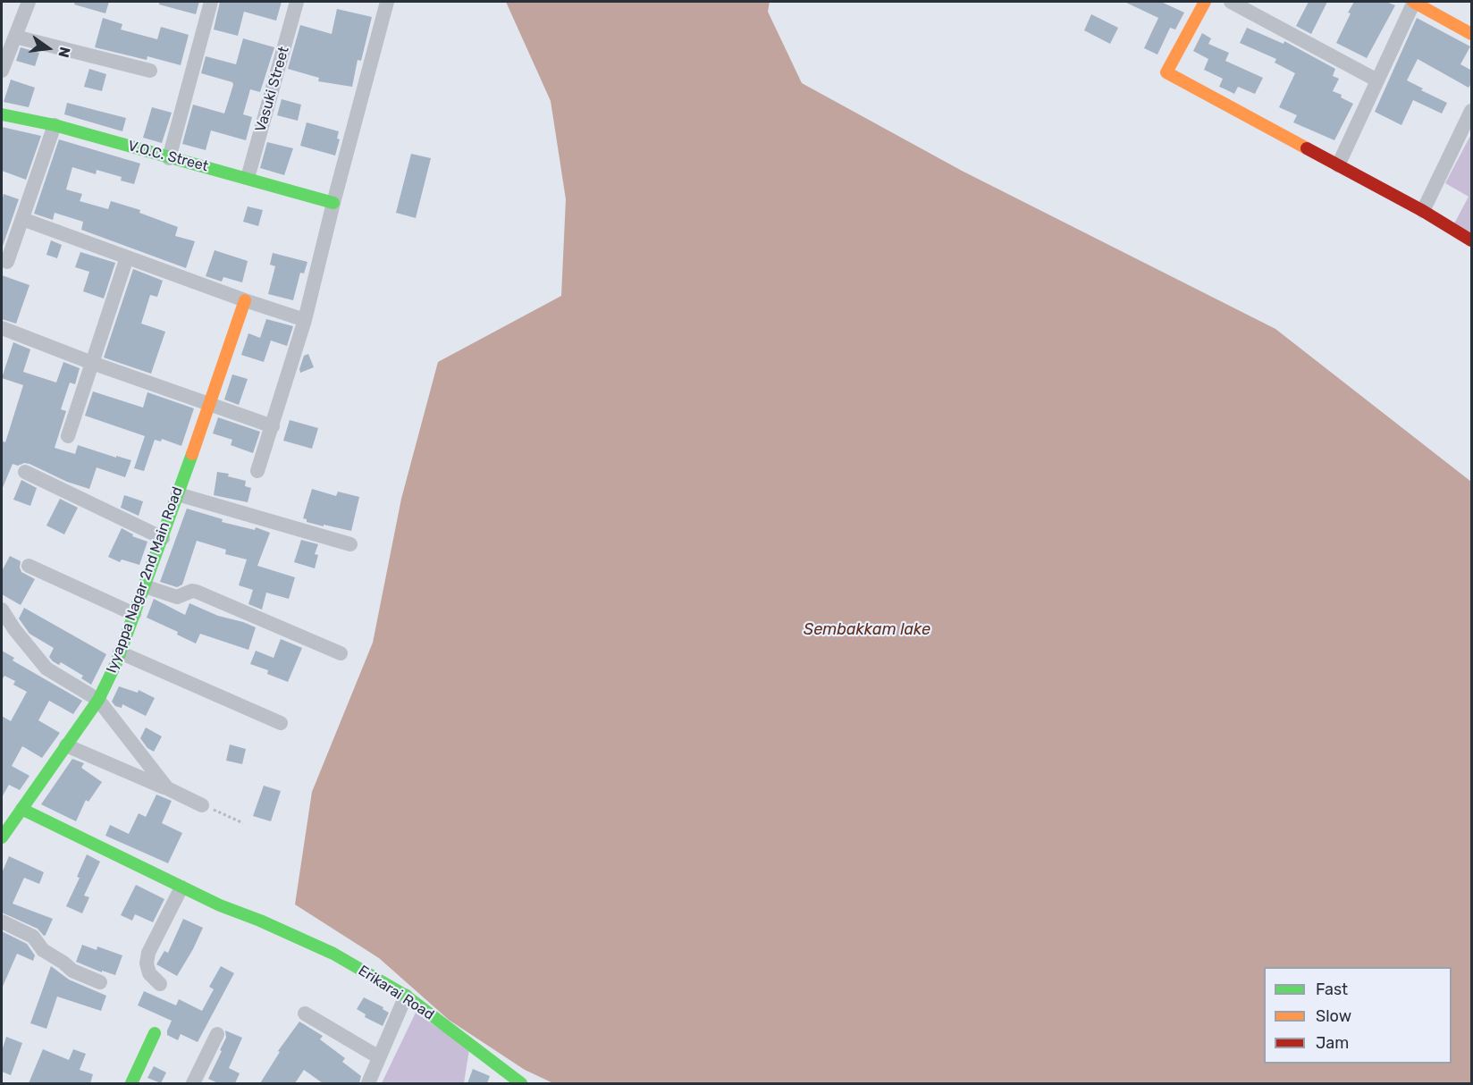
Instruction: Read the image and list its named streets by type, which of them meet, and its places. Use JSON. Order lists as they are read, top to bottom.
{
  "streets": {
    "street": [
      "Vasuki Street",
      "V.O.C. Street",
      "Iyyappa Nagar 2nd Main Road",
      "Erikarai Road"
    ]
  },
  "crossings": [
    ["Vasuki Street", "V.O.C. Street"],
    ["Iyyappa Nagar 2nd Main Road", "Erikarai Road"]
  ],
  "water": ["Sembakkam lake"],
  "legend": ["Fast", "Slow", "Jam"],
  "north": "right"
}
